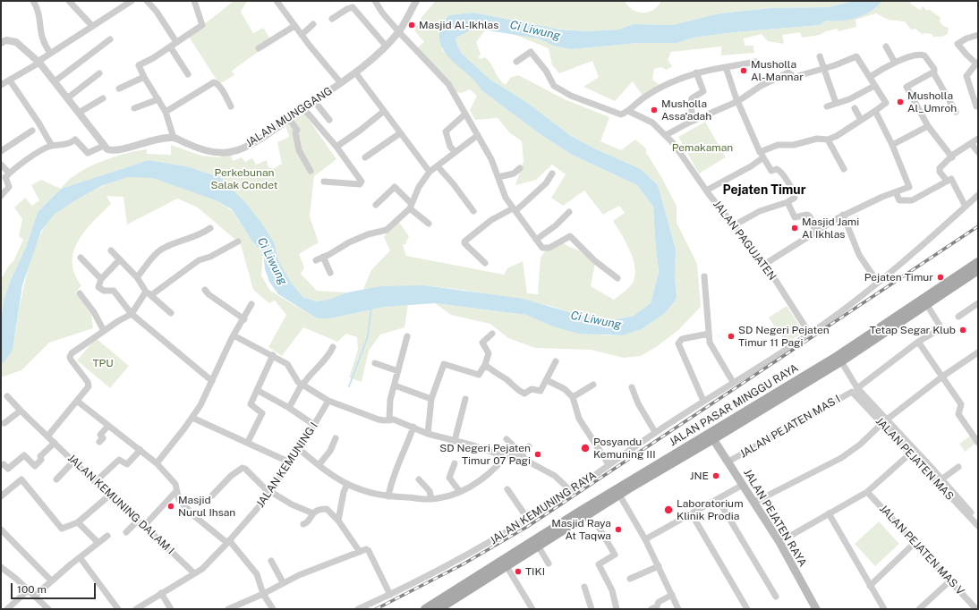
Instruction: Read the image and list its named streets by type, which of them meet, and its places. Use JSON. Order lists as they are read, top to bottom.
{
  "streets": {
    "main road": ["JALAN PASAR MINGGU RAYA", "JALAN PEJATEN RAYA"],
    "street": [
      "JALAN MUNGGANG",
      "JALAN PAGUJATEN",
      "JALAN PEJATEN MAS I",
      "JALAN PEJATEN MAS",
      "JALAN KEMUNING I",
      "JALAN KEMUNING DALAM I",
      "JALAN KEMUNING RAYA",
      "JALAN PEJATEN MAS V"
    ]
  },
  "crossings": [
    ["JALAN PAGUJATEN", "JALAN KEMUNING RAYA"],
    ["JALAN PASAR MINGGU RAYA", "JALAN PEJATEN MAS I"],
    ["JALAN PASAR MINGGU RAYA", "JALAN PEJATEN RAYA"],
    ["JALAN PEJATEN MAS I", "JALAN PEJATEN MAS"],
    ["JALAN PEJATEN MAS I", "JALAN PEJATEN RAYA"],
    ["JALAN KEMUNING I", "JALAN KEMUNING DALAM I"]
  ],
  "districts": ["Pejaten Timur"],
  "water": ["Ci Liwung"],
  "parks": ["Pemakaman", "Perkebunan Salak Condet", "TPU"],
  "places": [
    "Masjid Al-Ikhlas",
    "Musholla Al-Mannar",
    "Musholla Al_Umroh",
    "Musholla Assa'adah",
    "Masjid Jami Al Ikhlas",
    "Pejaten Timur",
    "Tetap Segar Klub",
    "SD Negeri Pejaten Timur 11 Pagi",
    "Posyandu Kemuning III",
    "SD Negeri Pejaten Timur 07 Pagi",
    "JNE",
    "Masjid Nurul Ihsan",
    "Laboratorium Klinik Prodia",
    "Masjid Raya At Taqwa",
    "TIKI"
  ],
  "scale_bar": "100 m"
}
